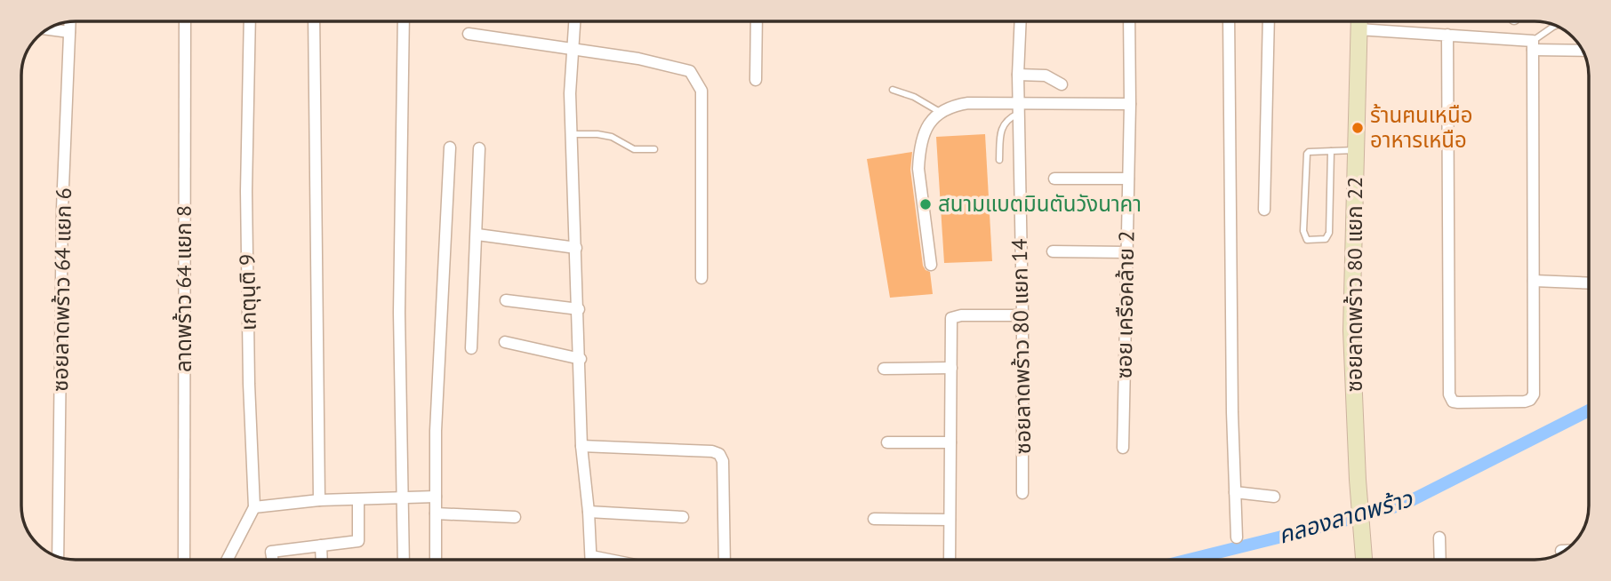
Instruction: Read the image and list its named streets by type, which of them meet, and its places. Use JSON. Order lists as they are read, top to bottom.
{
  "streets": {
    "street": [
      "ซอยลาดพร้าว 80 แยก 22",
      "ลาดพร้าว 64 แยก 8",
      "ซอยลาดพร้าว 64 แยก 6",
      "เกตุนุติ 9",
      "ซอย เครือคล้าย 2",
      "ซอยลาดพร้าว 80 แยก 14"
    ]
  },
  "water": ["คลองลาดพร้าว"],
  "places": ["ร้านฅนเหนือ อาหารเหนือ", "สนามแบตมินตันวังนาคา"]
}
